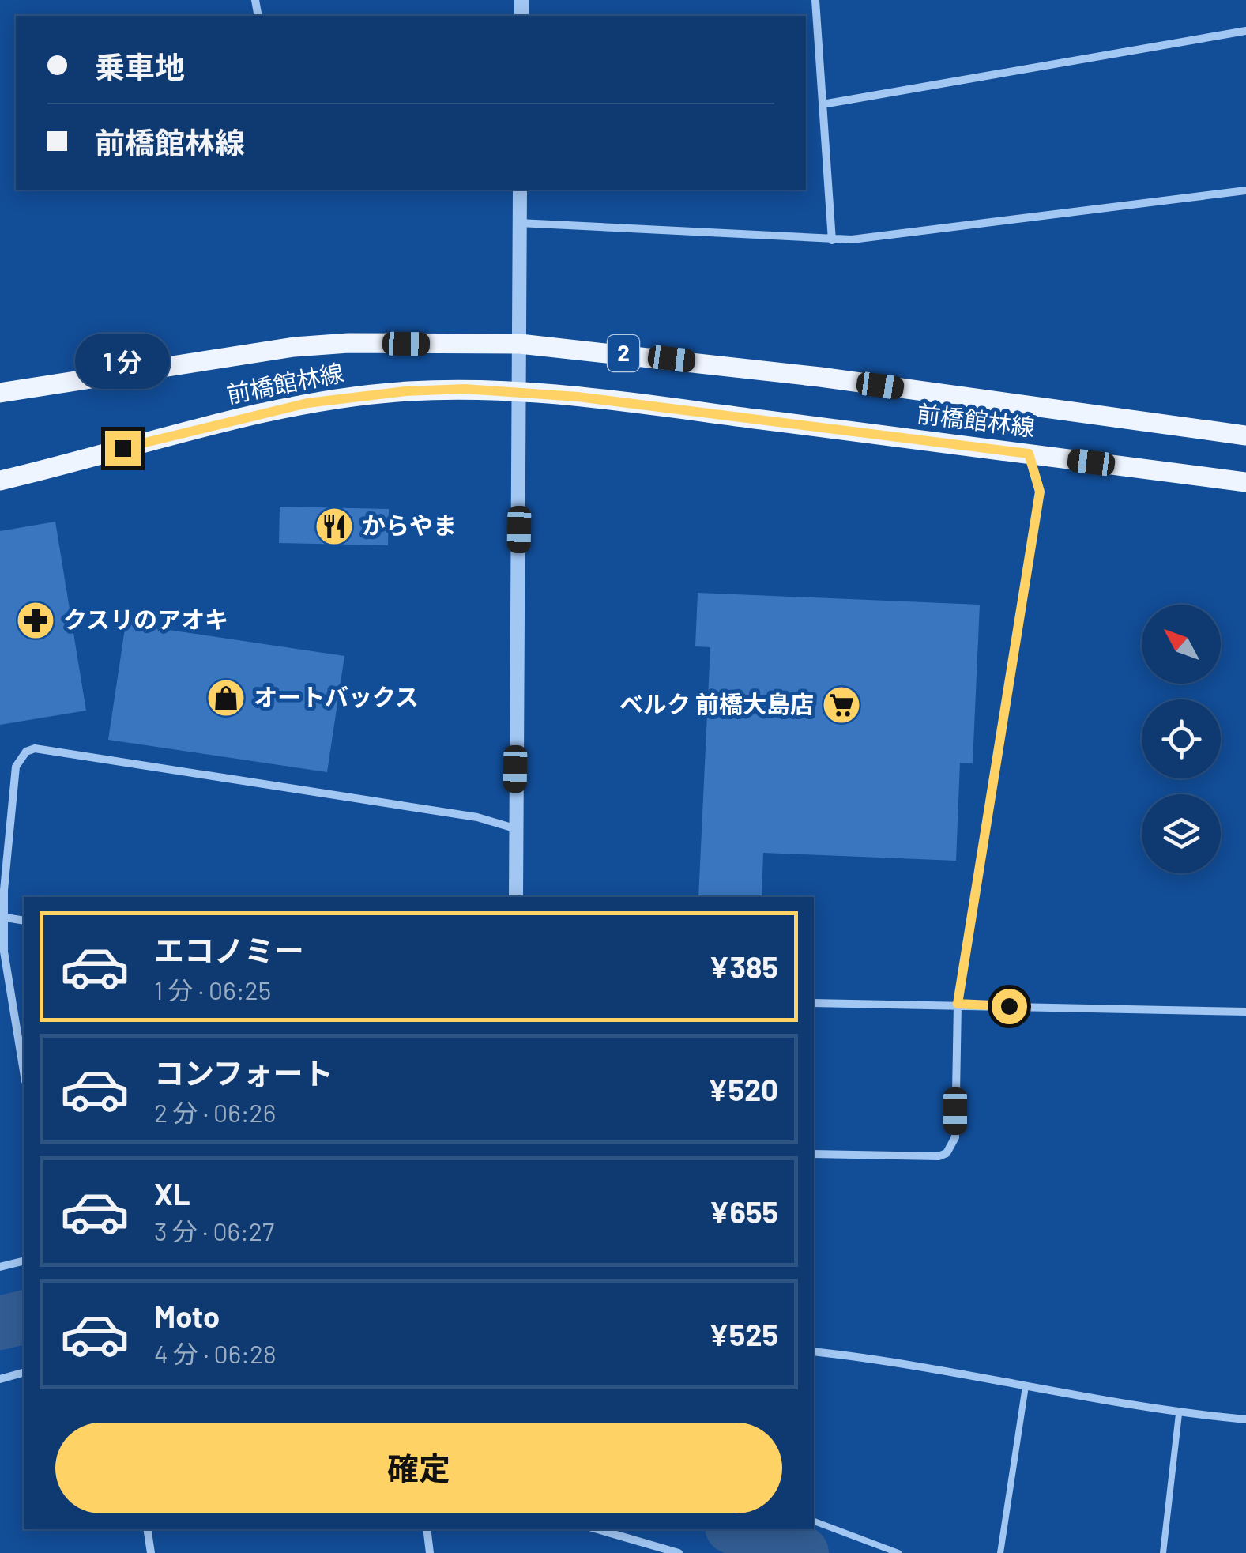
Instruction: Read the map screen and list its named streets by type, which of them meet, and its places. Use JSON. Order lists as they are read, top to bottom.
{
  "streets": {
    "main road": ["2", "前橋館林線"]
  },
  "places": {
    "restaurant": ["からやま"],
    "pharmacy": ["クスリのアオキ"],
    "shop": ["オートバックス"],
    "supermarket": ["ベルク 前橋大島店"]
  },
  "north": "top left",
  "page": {
    "banner": ["乗車地", "前橋館林線"],
    "bubble": "1 分",
    "list": [
      {
        "name": "エコノミー",
        "note": "1 分 · 06:25",
        "value": "¥385"
      },
      {
        "name": "コンフォート",
        "note": "2 分 · 06:26",
        "value": "¥520"
      },
      {
        "name": "XL",
        "note": "3 分 · 06:27",
        "value": "¥655"
      },
      {
        "name": "Moto",
        "note": "4 分 · 06:28",
        "value": "¥525"
      }
    ],
    "buttons": "確定"
  }
}
